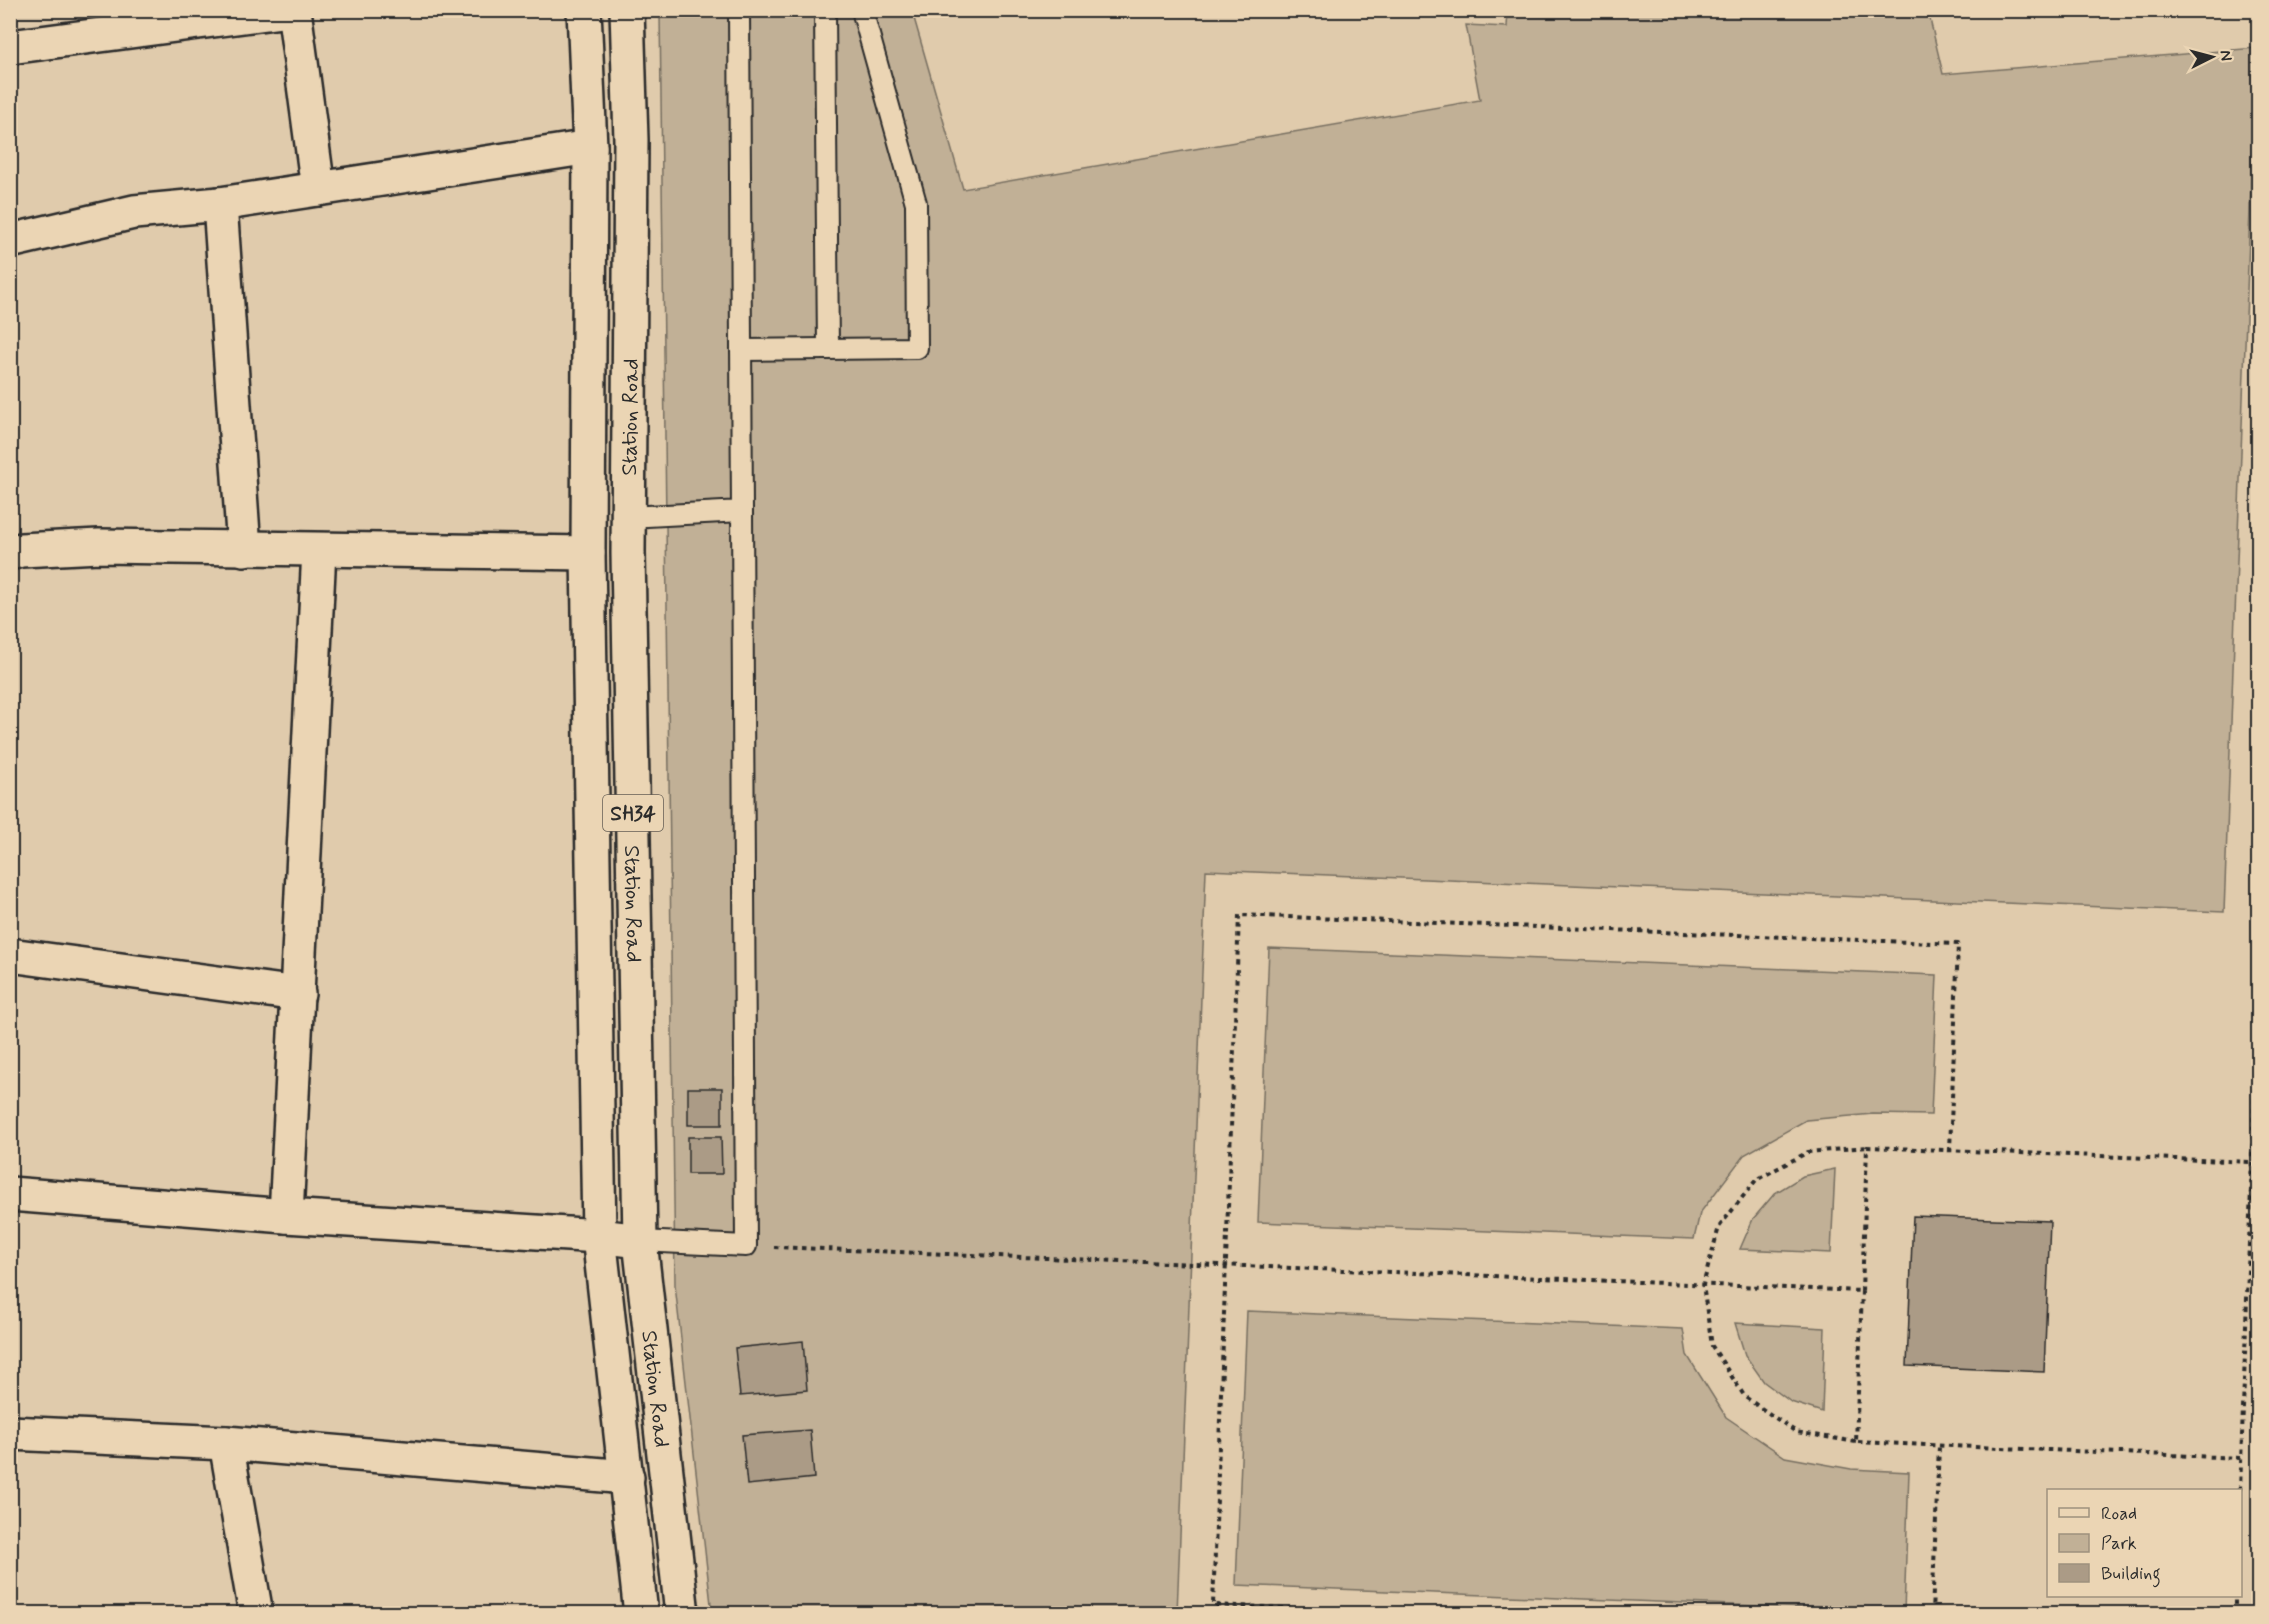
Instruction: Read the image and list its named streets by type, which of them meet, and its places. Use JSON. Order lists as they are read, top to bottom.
{
  "streets": {
    "street": ["Station Road", "SH34"]
  },
  "legend": ["Road", "Park", "Building"],
  "north": "right"
}
